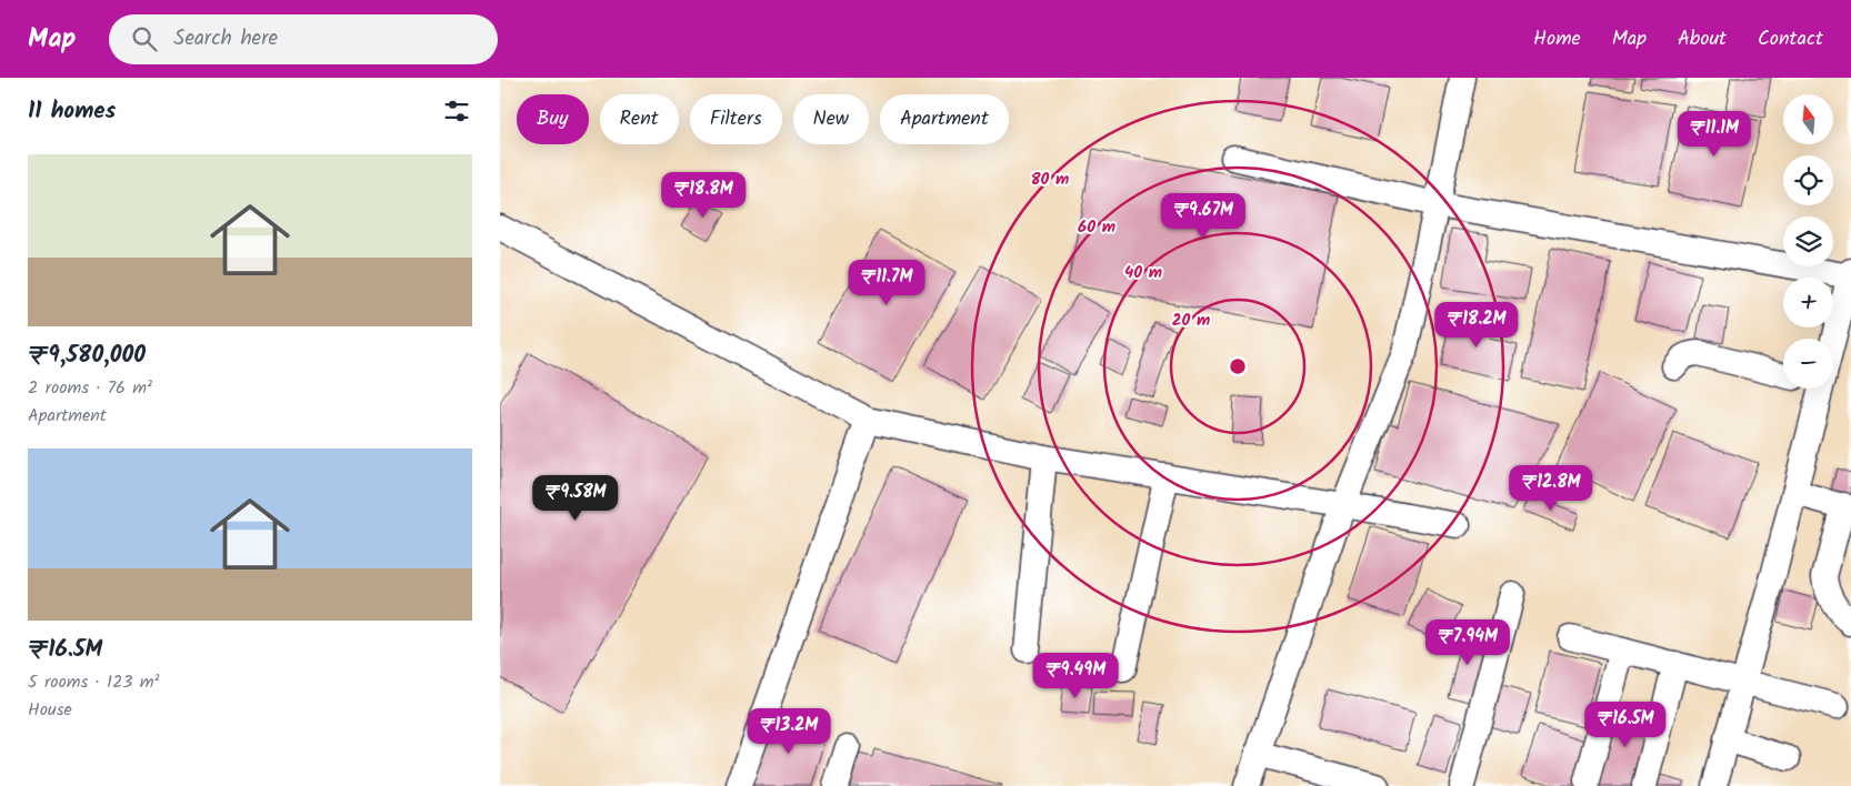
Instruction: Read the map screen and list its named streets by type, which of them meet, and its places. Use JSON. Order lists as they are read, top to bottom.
{
  "north": "top",
  "page": {
    "header": "Map",
    "search": "Search here",
    "nav": [
      "Home",
      "Map",
      "About",
      "Contact"
    ],
    "heading": "11 homes",
    "map_buttons": ["+", "−"],
    "chip": [
      "Buy",
      "Rent",
      "Filters",
      "New",
      "Apartment"
    ],
    "price": [
      "₹11.1M",
      "₹18.8M",
      "₹9.67M",
      "₹11.7M",
      "₹18.2M",
      "₹12.8M",
      "₹9.58M",
      "₹7.94M",
      "₹9.49M",
      "₹16.5M",
      "₹13.2M"
    ],
    "list": [
      {
        "name": "₹9,580,000",
        "note": "2 rooms · 76 m² · Apartment"
      },
      {
        "name": "₹16.5M",
        "note": "5 rooms · 123 m² · House"
      }
    ]
  },
  "rings": [
    "80 m",
    "60 m",
    "40 m",
    "20 m"
  ]
}
